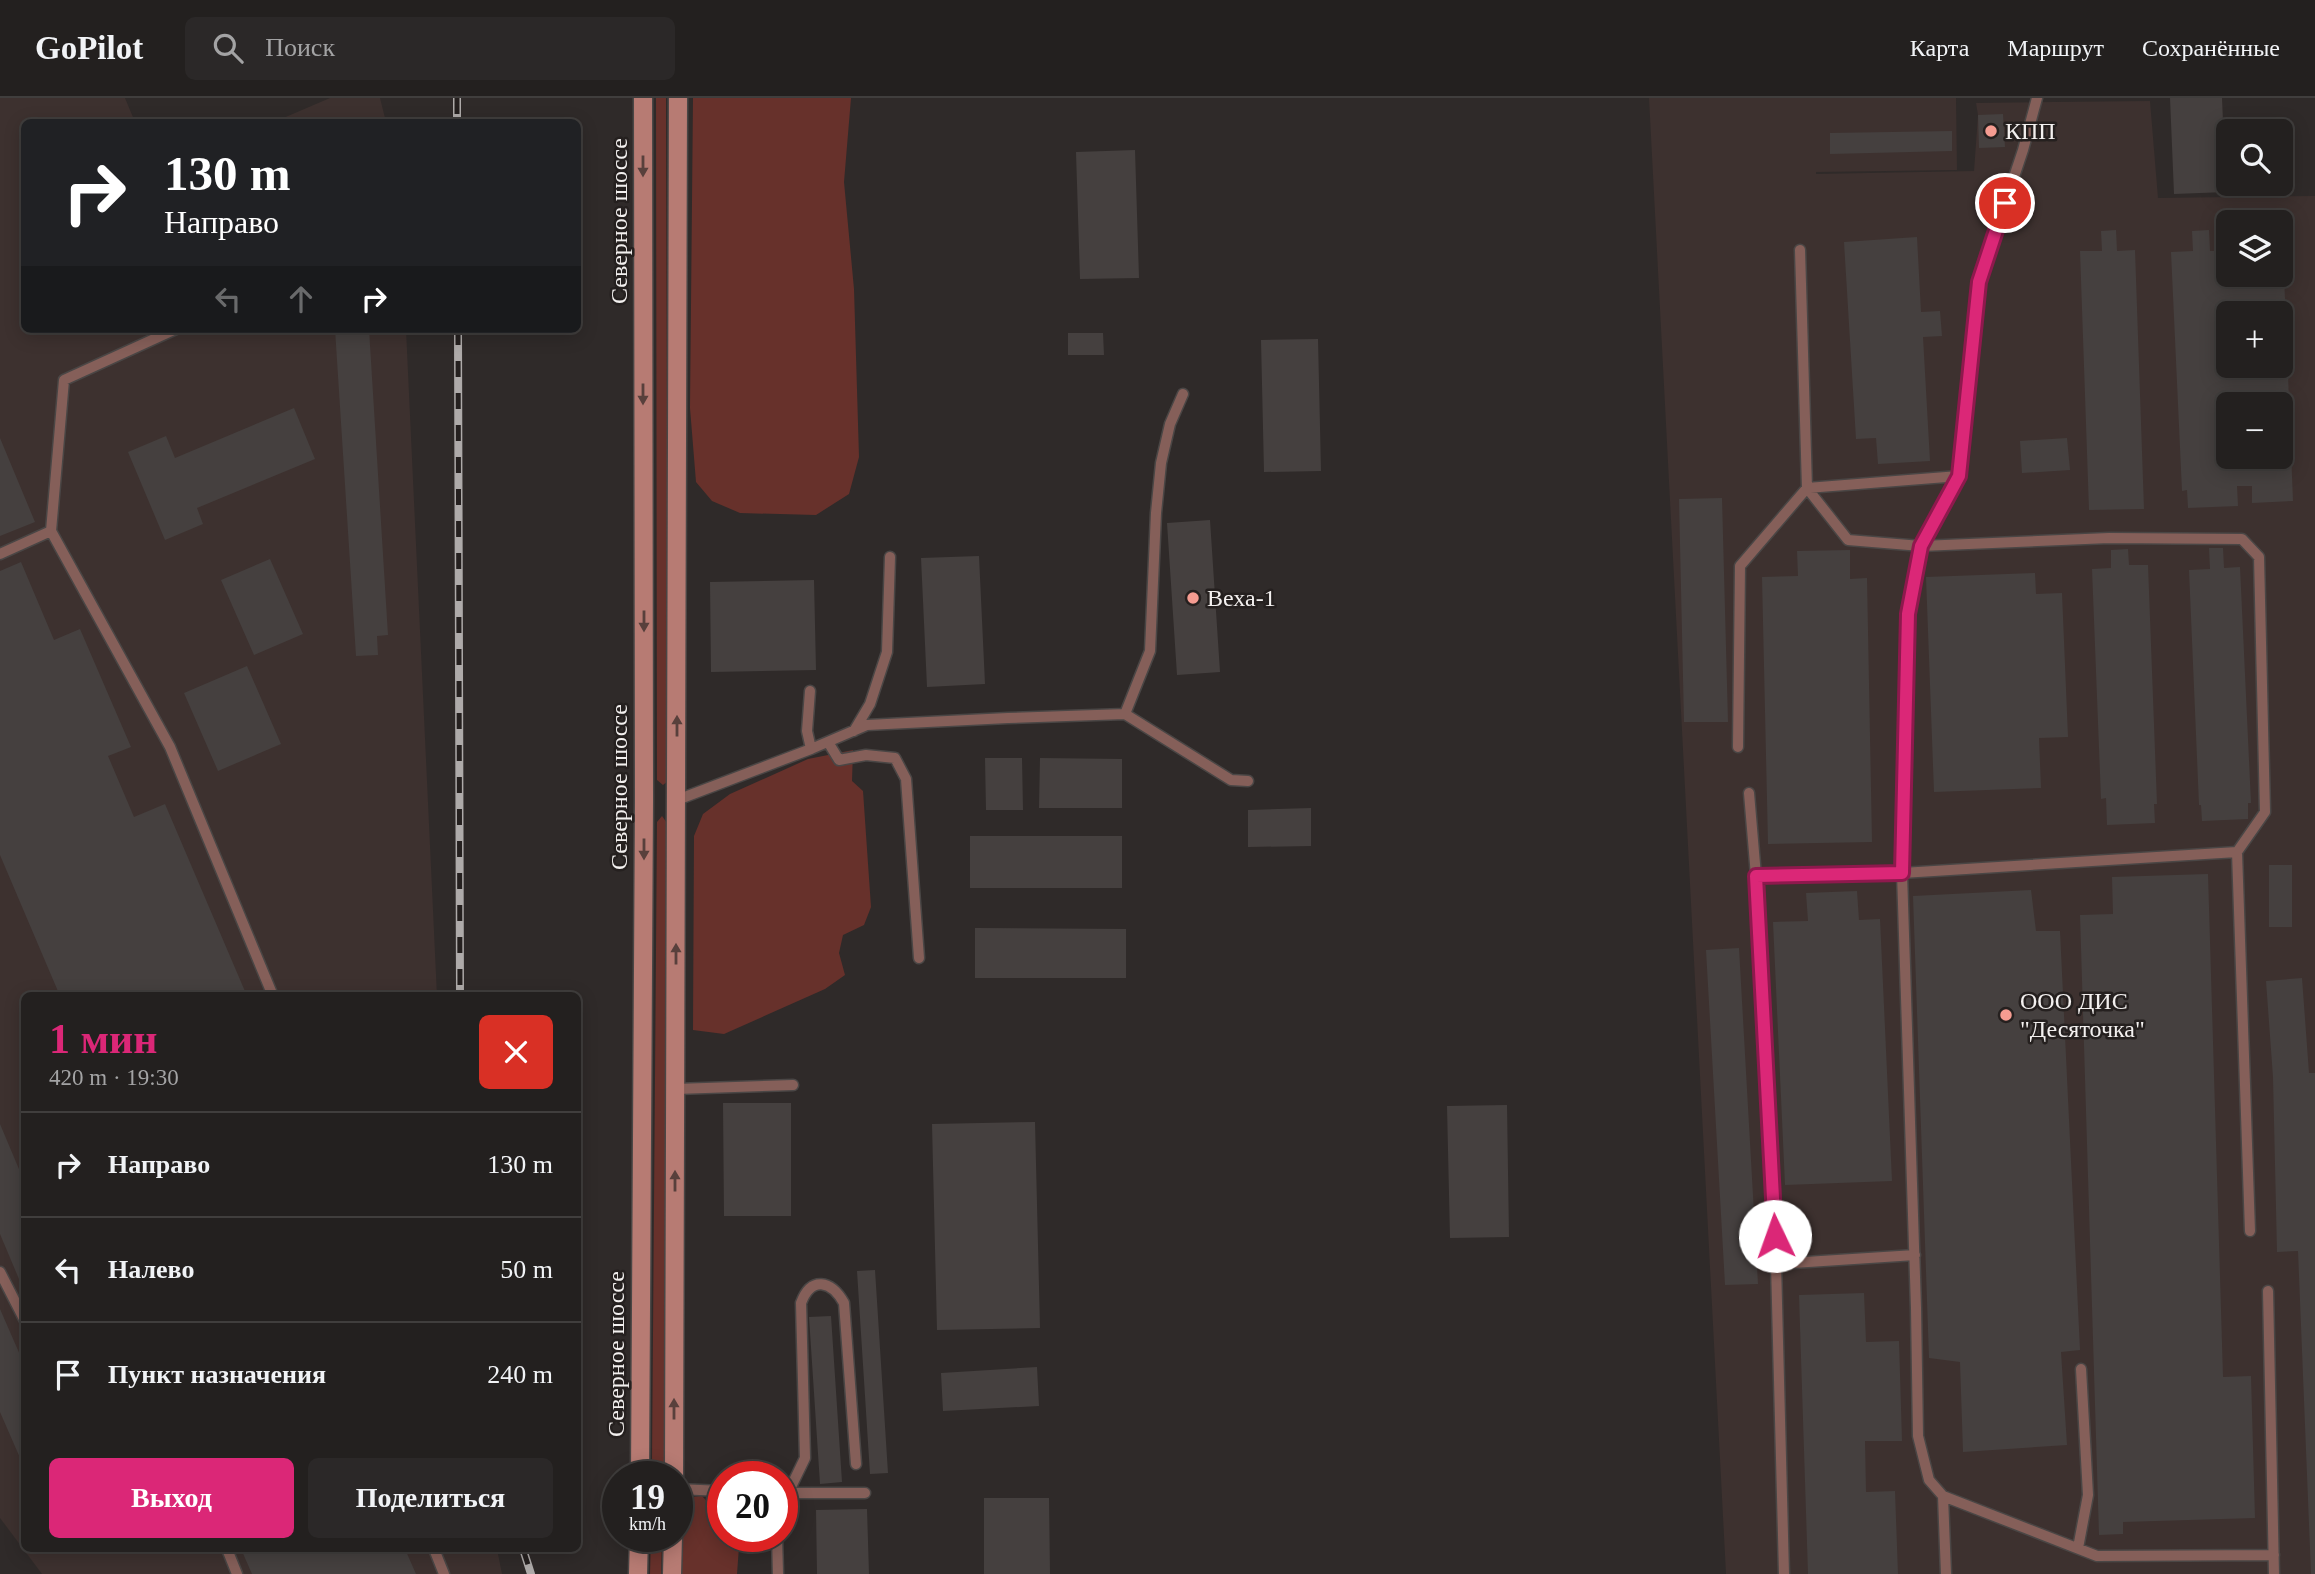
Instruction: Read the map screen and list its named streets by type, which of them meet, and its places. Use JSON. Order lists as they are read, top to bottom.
{
  "streets": {
    "main road": ["Северное шоссе"]
  },
  "places": ["КПП", "Веха-1", "ООО ДИС \"Десяточка\""],
  "page": {
    "header": "GoPilot",
    "search": "Поиск",
    "nav": ["Карта", "Маршрут", "Сохранённые"],
    "map_buttons": ["+", "−"],
    "turn": ["130 m", "Направо"],
    "heading": ["1 мин", "420 m · 19:30"],
    "list": [
      {
        "name": "Направо",
        "value": "130 m"
      },
      {
        "name": "Налево",
        "value": "50 m"
      },
      {
        "name": "Пункт назначения",
        "value": "240 m"
      }
    ],
    "buttons": ["Выход", "Поделиться"],
    "speed": "19 km/h",
    "limit": "20"
  }
}
